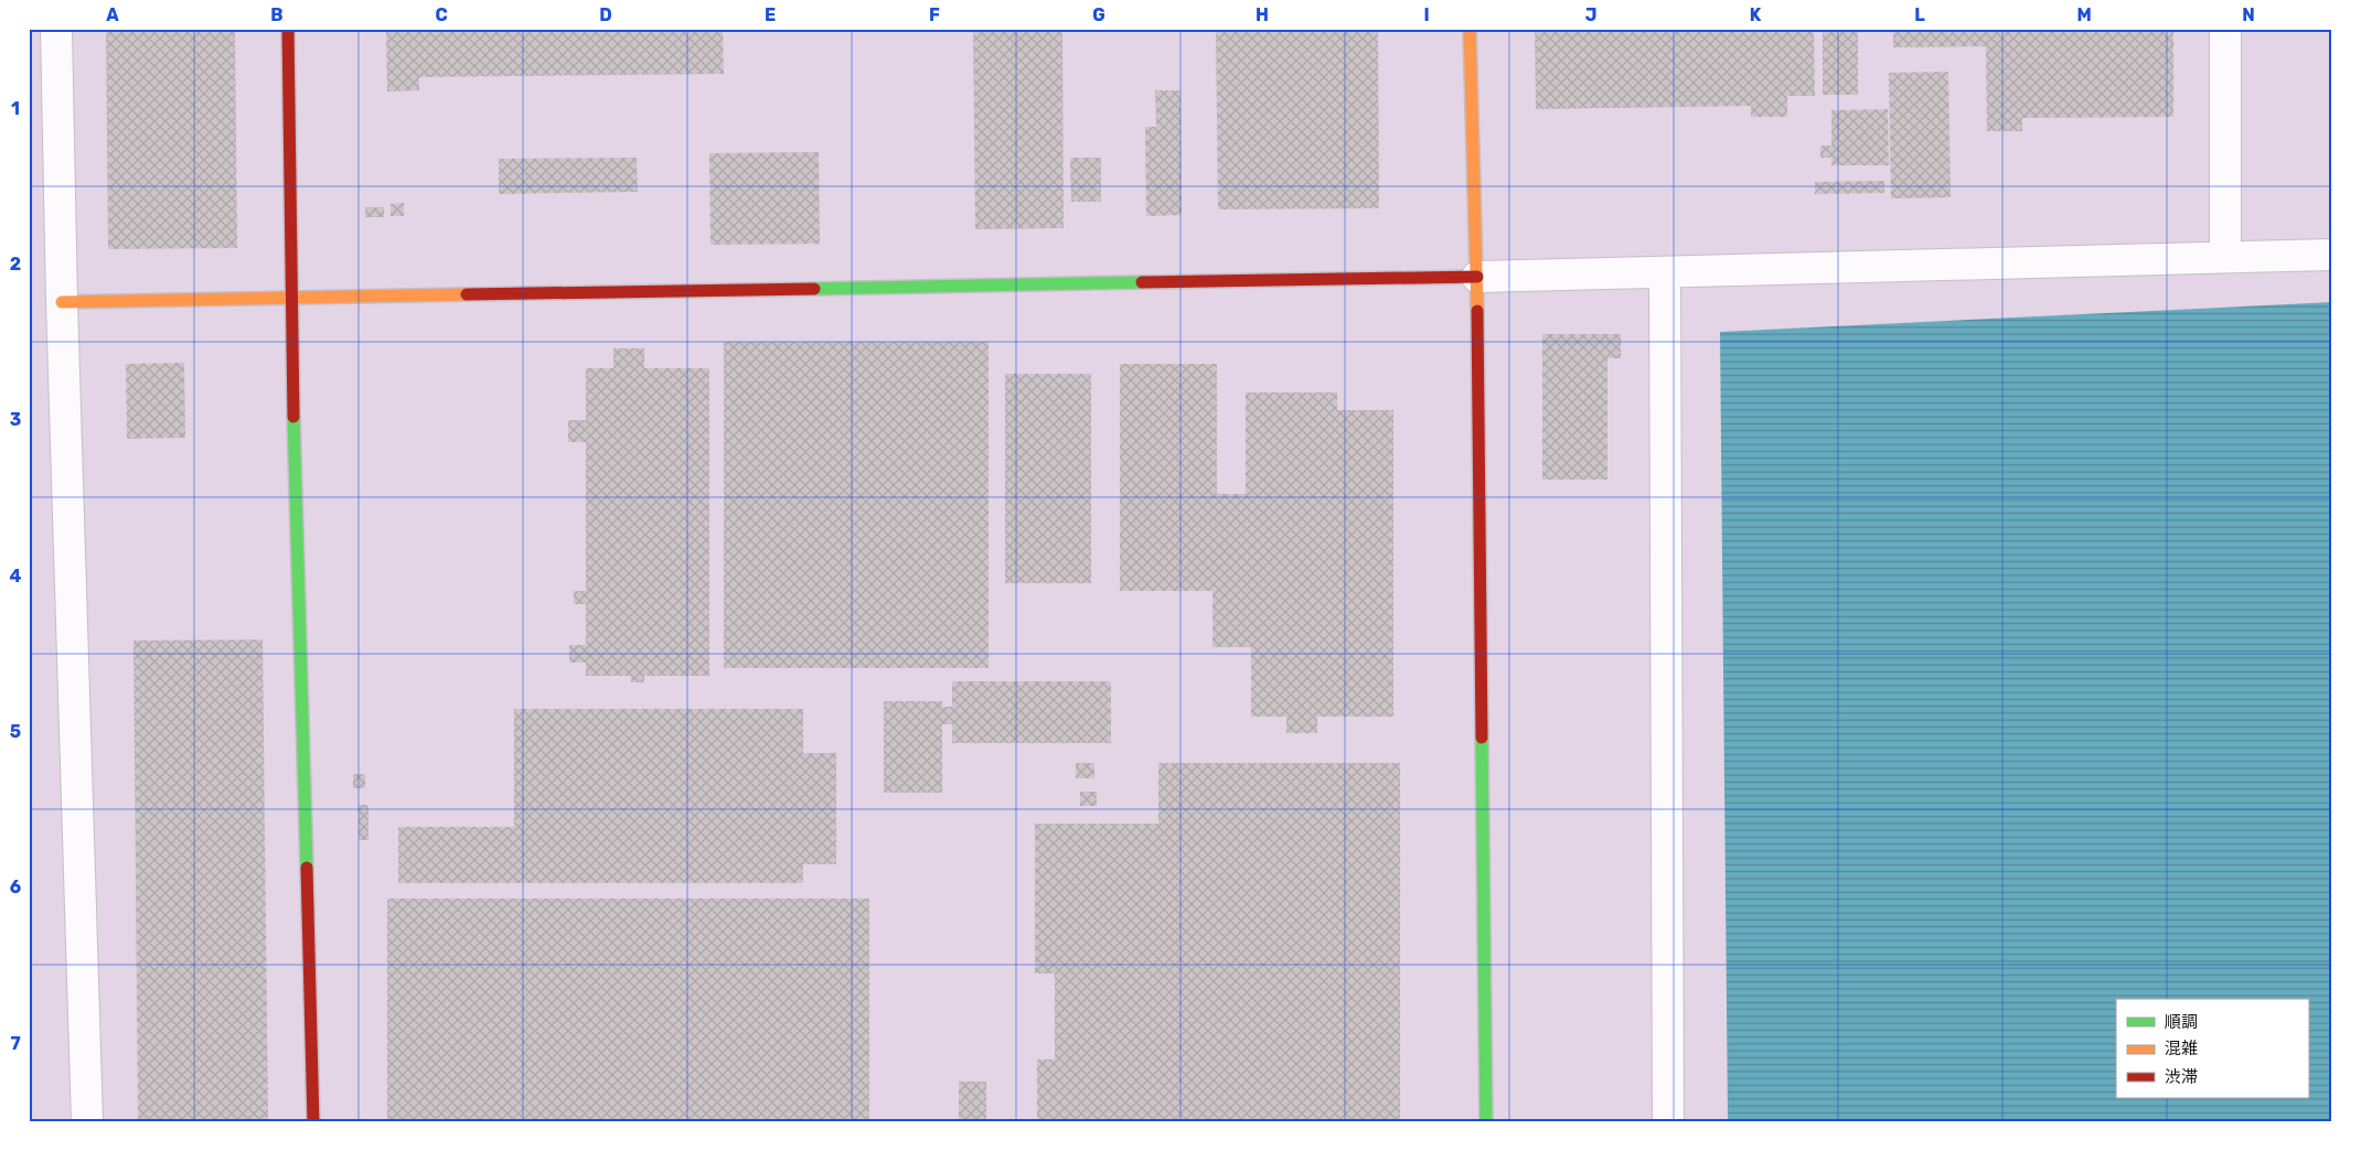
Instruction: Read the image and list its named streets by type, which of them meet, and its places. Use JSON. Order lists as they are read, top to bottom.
{
  "legend": ["順調", "混雑", "渋滞"],
  "grid": {
    "columns": [
      "A",
      "B",
      "C",
      "D",
      "E",
      "F",
      "G",
      "H",
      "I",
      "J",
      "K",
      "L",
      "M",
      "N"
    ],
    "rows": [
      "1",
      "2",
      "3",
      "4",
      "5",
      "6",
      "7"
    ]
  }
}
